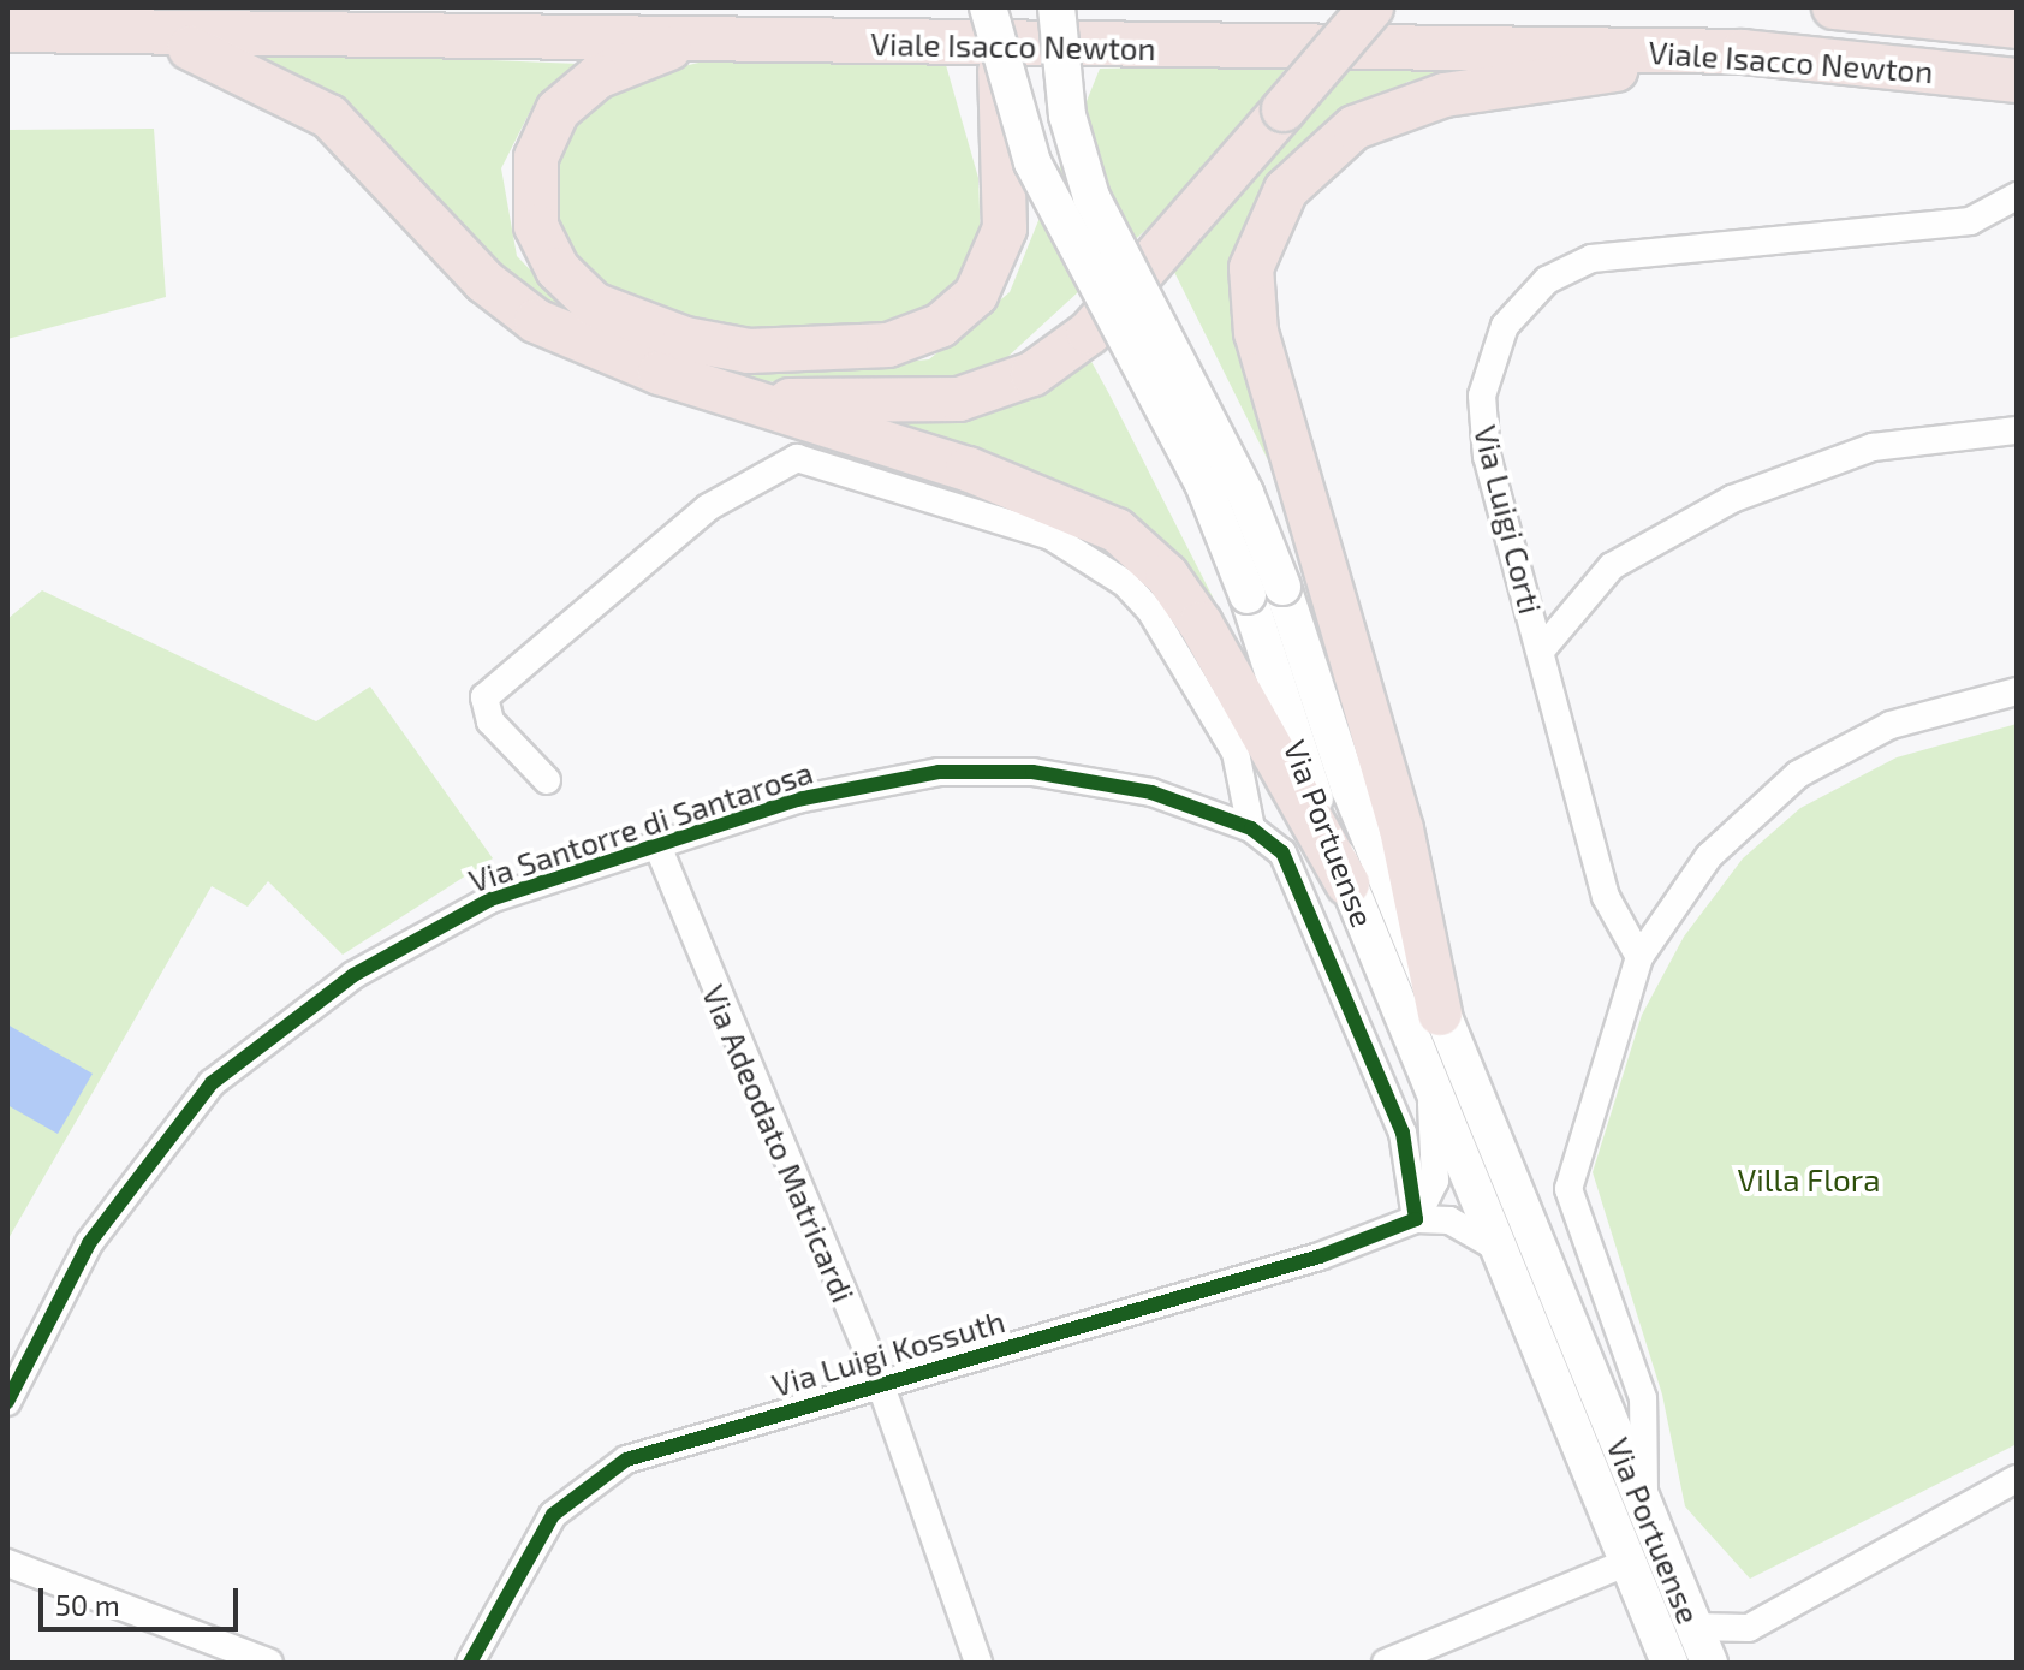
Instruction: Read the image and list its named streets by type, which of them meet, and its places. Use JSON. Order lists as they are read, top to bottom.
{
  "streets": {
    "highway": ["Viale Isacco Newton"],
    "main road": ["Via Portuense"],
    "street": [
      "Via Luigi Corti",
      "Via Santorre di Santarosa",
      "Via Adeodato Matricardi",
      "Via Luigi Kossuth"
    ]
  },
  "crossings": [
    ["Via Santorre di Santarosa", "Via Adeodato Matricardi"],
    ["Via Santorre di Santarosa", "Via Luigi Kossuth"],
    ["Via Adeodato Matricardi", "Via Luigi Kossuth"]
  ],
  "parks": ["Villa Flora"],
  "scale_bar": "50 m"
}
